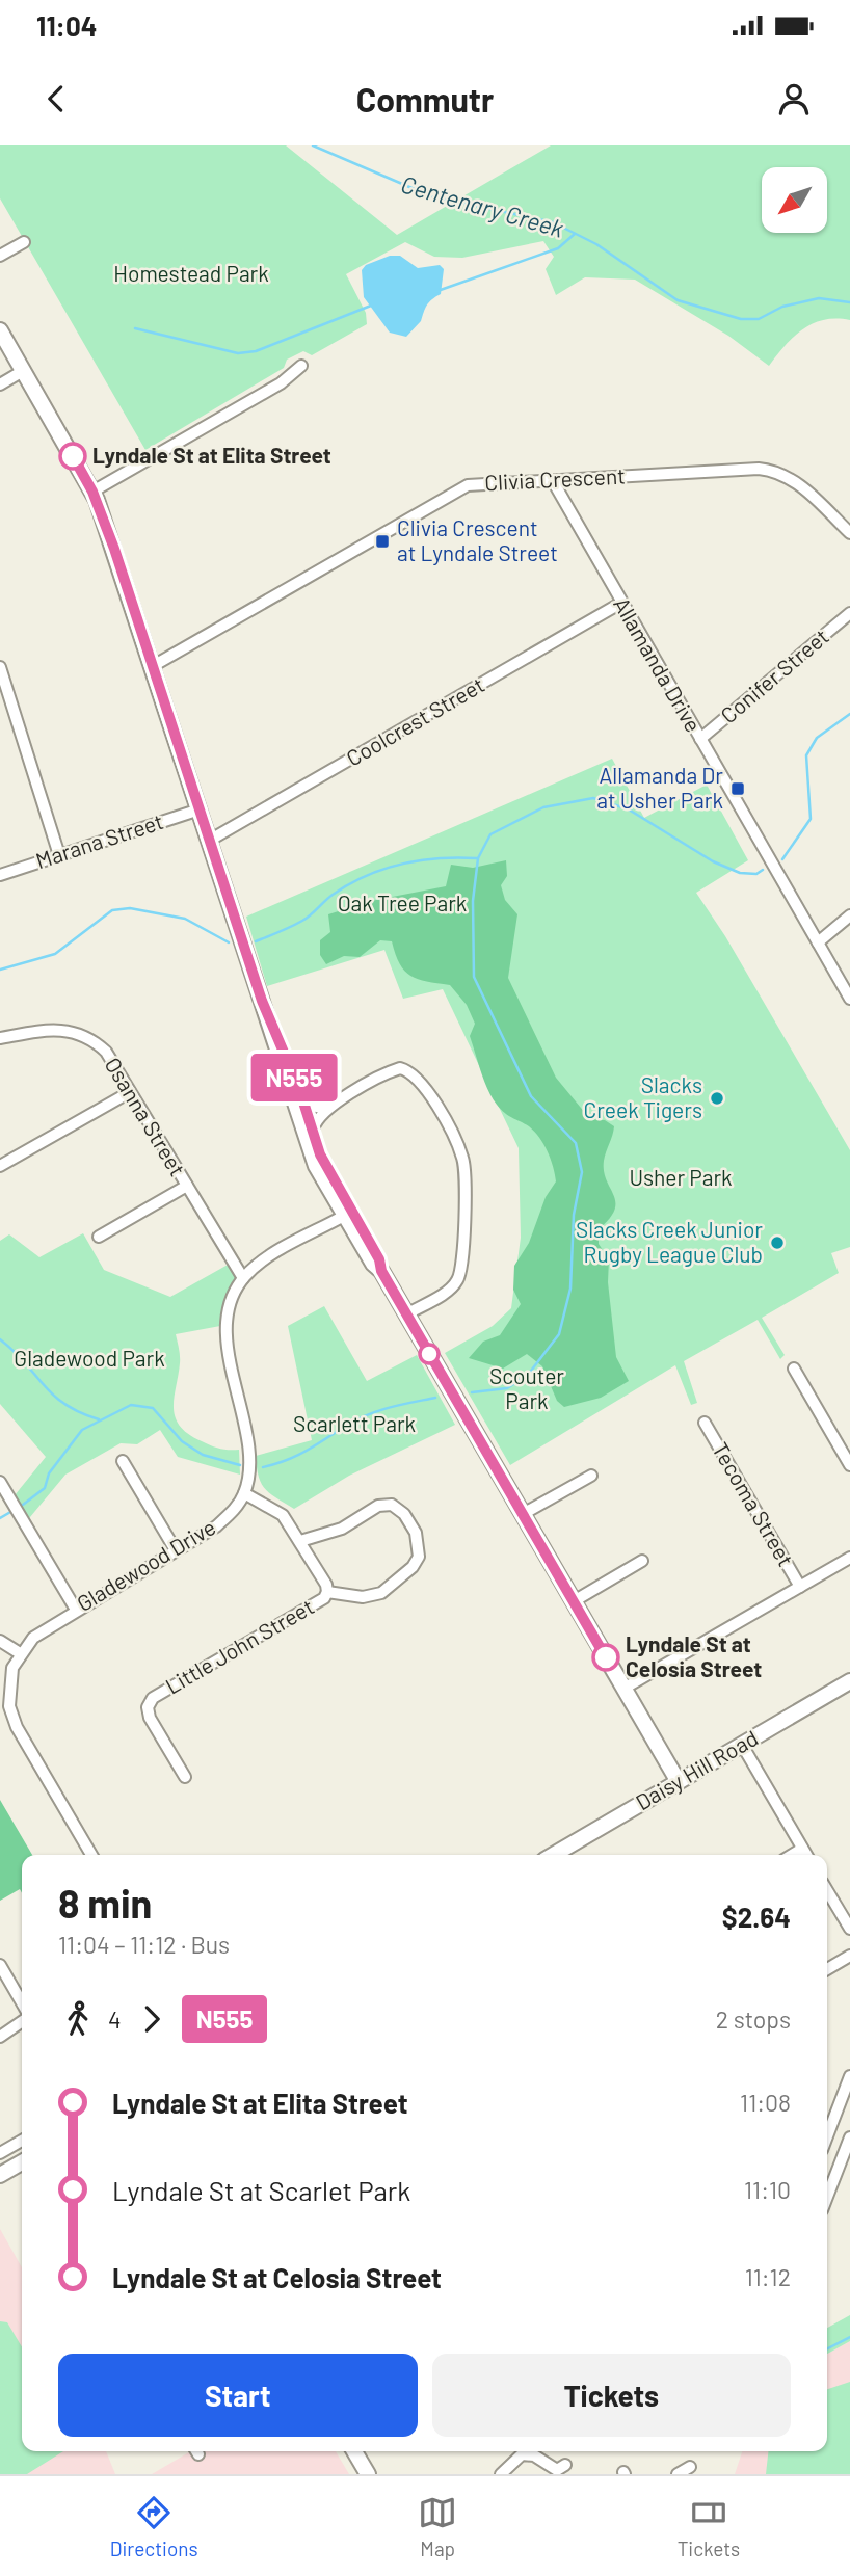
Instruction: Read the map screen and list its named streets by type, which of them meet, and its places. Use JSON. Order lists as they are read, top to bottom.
{
  "streets": {
    "street": [
      "Clivia Crescent",
      "Allamanda Drive",
      "Conifer Street",
      "Coolcrest Street",
      "Marana Street",
      "Osanna Street",
      "Tecoma Street",
      "Gladewood Drive",
      "Little John Street",
      "Daisy Hill Road"
    ]
  },
  "crossings": [
    ["Clivia Crescent", "Allamanda Drive"],
    ["Allamanda Drive", "Conifer Street"],
    ["Allamanda Drive", "Coolcrest Street"]
  ],
  "water": ["Centenary Creek"],
  "parks": [
    "Homestead Park",
    "Oak Tree Park",
    "Usher Park",
    "Gladewood Park",
    "Scouter Park",
    "Scarlett Park"
  ],
  "places": {
    "other": [
      "Lyndale St at Elita Street",
      "Slacks Creek Tigers",
      "Slacks Creek Junior Rugby League Club",
      "Lyndale St at Celosia Street"
    ],
    "transit": ["Clivia Crescent at Lyndale Street", "Allamanda Dr at Usher Park"]
  },
  "lines": ["bus line N555"],
  "north": "bottom left",
  "page": {
    "status": "11:04",
    "header": "Commutr",
    "on_map": "N555",
    "heading": ["8 min", "11:04 – 11:12 · Bus", "$2.64"],
    "legs": ["4", "N555", "2 stops"],
    "list": [
      {
        "name": "Lyndale St at Elita Street",
        "value": "11:08"
      },
      {
        "name": "Lyndale St at Scarlet Park",
        "value": "11:10"
      },
      {
        "name": "Lyndale St at Celosia Street",
        "value": "11:12"
      }
    ],
    "buttons": ["Start", "Tickets"],
    "tabs": ["Directions", "Map", "Tickets"]
  }
}
